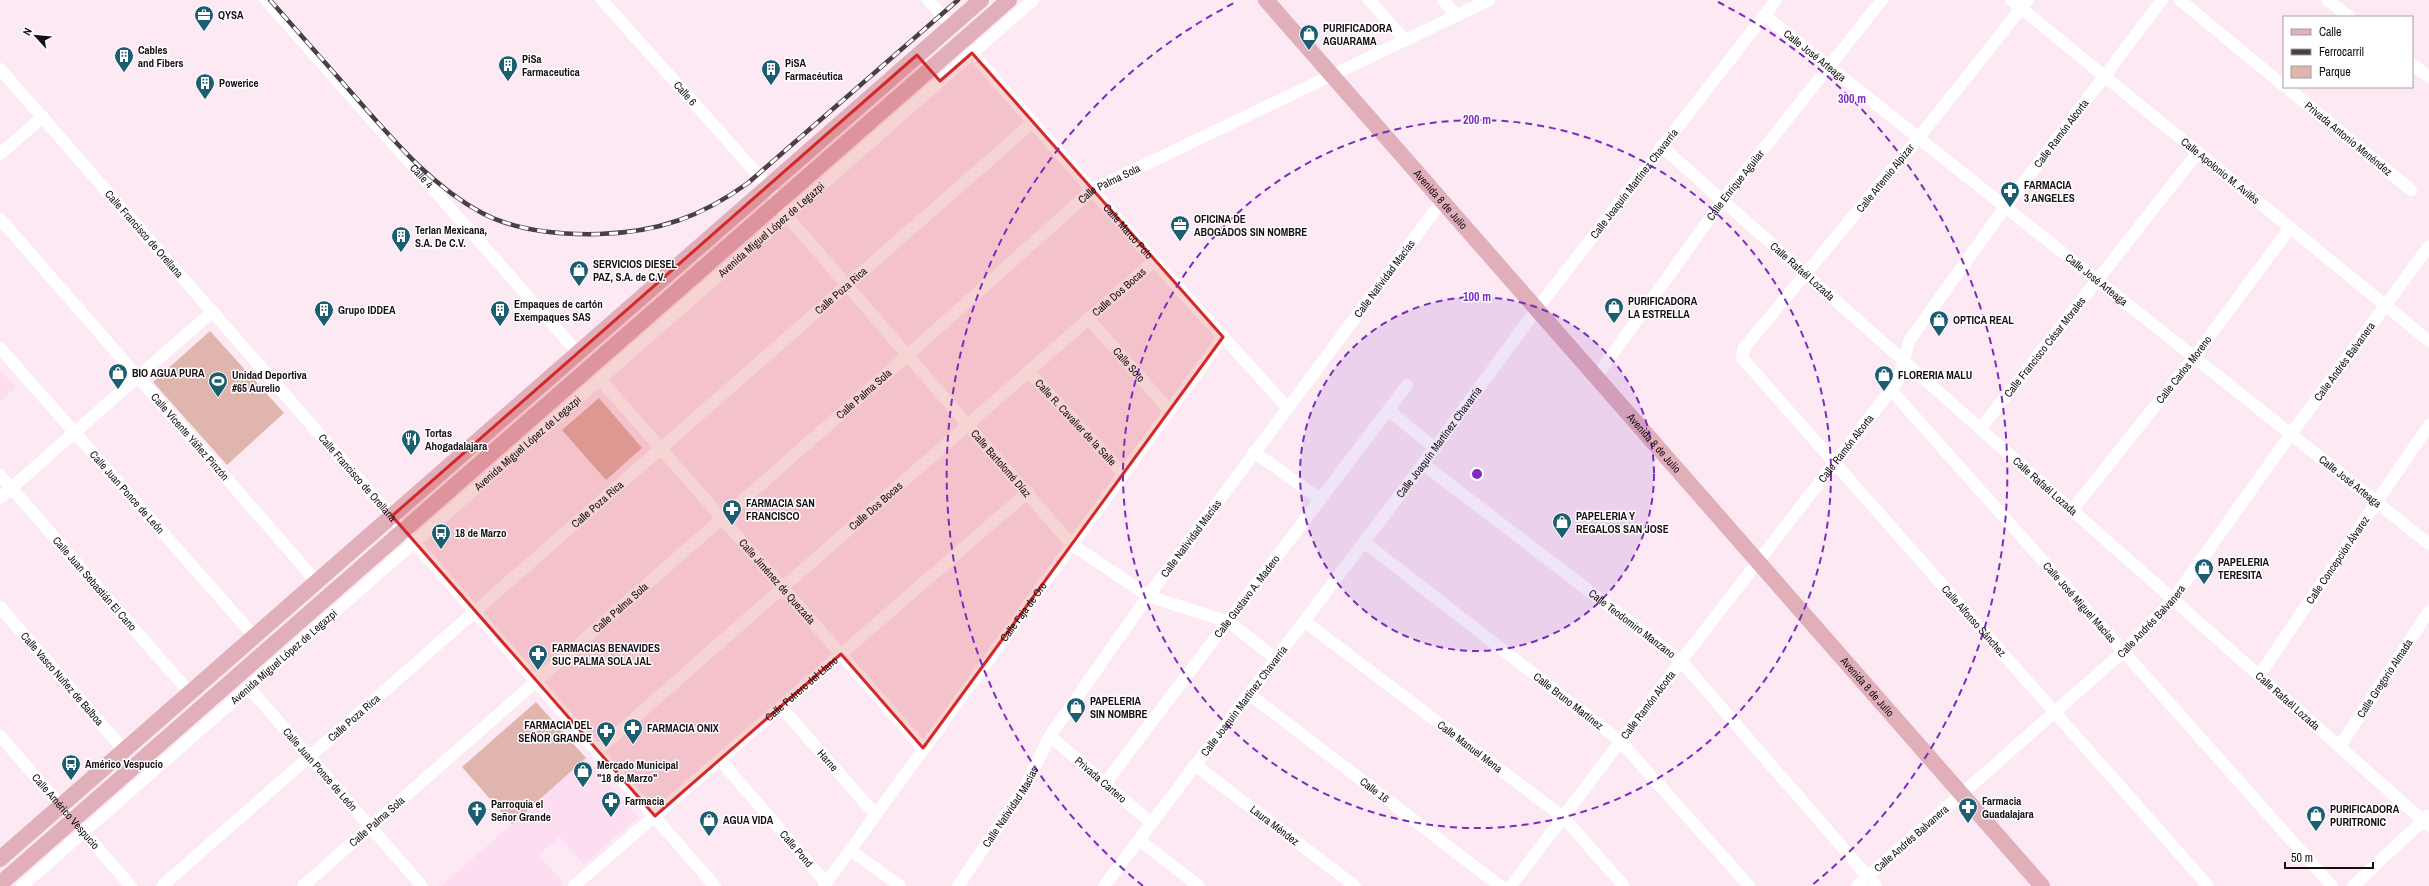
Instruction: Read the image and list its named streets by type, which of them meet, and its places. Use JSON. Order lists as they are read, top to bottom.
{
  "streets": {
    "main road": ["Avenida 8 de Julio", "Avenida Miguel López de Legazpi"],
    "street": [
      "Calle José Arteaga",
      "Calle 6",
      "Calle Ramón Alcorta",
      "Privada Antonio Menéndez",
      "Calle Apolonio M. Avilés",
      "Calle 4",
      "Calle Artemio Alpizar",
      "Calle Joaquín Martínez Chavarría",
      "Calle Palma Sola",
      "Calle Enrique Aguilar",
      "Calle Marco Polo",
      "Calle Francisco de Orellana",
      "Calle Rafaél Lozada",
      "Calle Natividad Macías",
      "Calle Poza Rica",
      "Calle Dos Bocas",
      "Calle Francisco César Morales",
      "Calle Andrés Balvanera",
      "Calle Soto",
      "Calle Carlos Moreno",
      "Calle R. Cavalier de la Salle",
      "Calle Vicente Yáñez Pinzón",
      "Calle Bartolomé Díaz",
      "Calle Juan Ponce de León",
      "Calle Concepción Álvarez",
      "Calle Jiménez de Quezada",
      "Calle Juan Sebastián El Cano",
      "Calle Gustavo A. Madero",
      "Calle José Miguel Macías",
      "Calle Faja de Oro",
      "Calle Alfonso Sánchez",
      "Calle Teodomiro Manzano",
      "Calle Vasco Nuñez de Balboa",
      "Calle Gregorio Almada",
      "Calle Potrero del Llano",
      "Calle Bruno Martínez",
      "Calle Manuel Mena",
      "Harne",
      "Privada Cartero",
      "Calle 16",
      "Calle Américo Vespucio",
      "Laura Méndez",
      "Calle Pond"
    ]
  },
  "crossings": [
    ["Calle José Arteaga", "Calle Ramón Alcorta"],
    ["Calle José Arteaga", "Calle Artemio Alpizar"],
    ["Calle José Arteaga", "Calle Joaquín Martínez Chavarría"],
    ["Calle José Arteaga", "Calle Enrique Aguilar"],
    ["Calle José Arteaga", "Calle Francisco César Morales"],
    ["Calle José Arteaga", "Calle Andrés Balvanera"],
    ["Calle José Arteaga", "Calle Carlos Moreno"],
    ["Calle José Arteaga", "Calle Concepción Álvarez"],
    ["Calle 6", "Avenida Miguel López de Legazpi"],
    ["Calle 6", "Calle Bartolomé Díaz"],
    ["Calle Ramón Alcorta", "Calle Apolonio M. Avilés"],
    ["Calle Ramón Alcorta", "Avenida 8 de Julio"],
    ["Calle Ramón Alcorta", "Calle Rafaél Lozada"],
    ["Calle Ramón Alcorta", "Calle José Miguel Macías"],
    ["Calle Ramón Alcorta", "Calle Alfonso Sánchez"],
    ["Calle Ramón Alcorta", "Calle Teodomiro Manzano"],
    ["Calle Ramón Alcorta", "Calle Bruno Martínez"],
    ["Calle Ramón Alcorta", "Calle Manuel Mena"],
    ["Calle Apolonio M. Avilés", "Calle Artemio Alpizar"],
    ["Calle Apolonio M. Avilés", "Calle Francisco César Morales"],
    ["Calle Apolonio M. Avilés", "Calle Andrés Balvanera"],
    ["Calle Apolonio M. Avilés", "Calle Carlos Moreno"],
    ["Calle Artemio Alpizar", "Calle Rafaél Lozada"],
    ["Calle Artemio Alpizar", "Calle Alfonso Sánchez"],
    ["Calle Joaquín Martínez Chavarría", "Avenida 8 de Julio"],
    ["Calle Joaquín Martínez Chavarría", "Calle Rafaél Lozada"],
    ["Calle Joaquín Martínez Chavarría", "Calle Bartolomé Díaz"],
    ["Calle Joaquín Martínez Chavarría", "Calle Teodomiro Manzano"],
    ["Calle Joaquín Martínez Chavarría", "Calle Bruno Martínez"],
    ["Calle Joaquín Martínez Chavarría", "Calle Manuel Mena"],
    ["Calle Joaquín Martínez Chavarría", "Privada Cartero"],
    ["Calle Joaquín Martínez Chavarría", "Calle 16"],
    ["Calle Joaquín Martínez Chavarría", "Laura Méndez"],
    ["Calle Palma Sola", "Avenida 8 de Julio"],
    ["Calle Palma Sola", "Calle Marco Polo"],
    ["Calle Palma Sola", "Calle Francisco de Orellana"],
    ["Calle Palma Sola", "Calle Bartolomé Díaz"],
    ["Calle Palma Sola", "Calle Juan Ponce de León"],
    ["Calle Palma Sola", "Calle Jiménez de Quezada"],
    ["Calle Enrique Aguilar", "Avenida 8 de Julio"],
    ["Calle Enrique Aguilar", "Calle Rafaél Lozada"],
    ["Avenida 8 de Julio", "Calle Natividad Macías"],
    ["Avenida 8 de Julio", "Calle Andrés Balvanera"],
    ["Avenida Miguel López de Legazpi", "Calle Marco Polo"],
    ["Avenida Miguel López de Legazpi", "Calle Francisco de Orellana"],
    ["Avenida Miguel López de Legazpi", "Calle Bartolomé Díaz"],
    ["Avenida Miguel López de Legazpi", "Calle Juan Ponce de León"],
    ["Avenida Miguel López de Legazpi", "Calle Jiménez de Quezada"],
    ["Avenida Miguel López de Legazpi", "Calle Américo Vespucio"],
    ["Calle Marco Polo", "Calle Natividad Macías"],
    ["Calle Marco Polo", "Calle Poza Rica"],
    ["Calle Marco Polo", "Calle Dos Bocas"],
    ["Calle Marco Polo", "Calle Faja de Oro"],
    ["Calle Francisco de Orellana", "Calle Poza Rica"],
    ["Calle Francisco de Orellana", "Calle Dos Bocas"],
    ["Calle Francisco de Orellana", "Calle Potrero del Llano"],
    ["Calle Rafaél Lozada", "Calle Francisco César Morales"],
    ["Calle Rafaél Lozada", "Calle Andrés Balvanera"],
    ["Calle Rafaél Lozada", "Calle Carlos Moreno"],
    ["Calle Rafaél Lozada", "Calle Concepción Álvarez"],
    ["Calle Rafaél Lozada", "Calle Gregorio Almada"],
    ["Calle Natividad Macías", "Calle Bartolomé Díaz"],
    ["Calle Natividad Macías", "Privada Cartero"],
    ["Calle Poza Rica", "Calle Bartolomé Díaz"],
    ["Calle Poza Rica", "Calle Juan Ponce de León"],
    ["Calle Poza Rica", "Calle Jiménez de Quezada"],
    ["Calle Dos Bocas", "Calle Soto"],
    ["Calle Dos Bocas", "Calle R. Cavalier de la Salle"],
    ["Calle Dos Bocas", "Calle Bartolomé Díaz"],
    ["Calle Dos Bocas", "Calle Jiménez de Quezada"],
    ["Calle Andrés Balvanera", "Calle José Miguel Macías"],
    ["Calle Andrés Balvanera", "Calle Alfonso Sánchez"],
    ["Calle Andrés Balvanera", "Calle Teodomiro Manzano"],
    ["Calle Soto", "Calle Faja de Oro"],
    ["Calle R. Cavalier de la Salle", "Calle Faja de Oro"],
    ["Calle Bartolomé Díaz", "Calle Gustavo A. Madero"],
    ["Calle Bartolomé Díaz", "Calle Faja de Oro"],
    ["Calle Bartolomé Díaz", "Calle Potrero del Llano"],
    ["Calle Jiménez de Quezada", "Calle Faja de Oro"],
    ["Calle Jiménez de Quezada", "Calle Potrero del Llano"],
    ["Calle Gustavo A. Madero", "Privada Cartero"],
    ["Calle Faja de Oro", "Harne"],
    ["Calle Faja de Oro", "Calle Pond"],
    ["Calle Potrero del Llano", "Harne"],
    ["Calle Potrero del Llano", "Calle Pond"]
  ],
  "places": {
    "office": ["QYSA", "OFICINA DE ABOGADOS SIN NOMBRE"],
    "shop": [
      "PURIFICADORA AGUARAMA",
      "SERVICIOS DIESEL PAZ, S.A. de C.V.",
      "PURIFICADORA LA ESTRELLA",
      "OPTICA REAL",
      "BIO AGUA PURA",
      "FLORERIA MALU",
      "PAPELERIA Y REGALOS SAN JOSE",
      "PAPELERIA TERESITA",
      "PAPELERIA SIN NOMBRE",
      "Mercado Municipal \"18 de Marzo\"",
      "PURIFICADORA PURITRONIC",
      "AGUA VIDA"
    ],
    "building": [
      "Cables and Fibers",
      "PiSa Farmaceutica",
      "PiSA Farmacéutica",
      "Powerice",
      "Terlan Mexicana, S.A. De C.V.",
      "Grupo IDDEA",
      "Empaques de cartón Exempaques SAS"
    ],
    "pharmacy": [
      "FARMACIA 3 ANGELES",
      "FARMACIA SAN FRANCISCO",
      "FARMACIAS BENAVIDES SUC PALMA SOLA JAL",
      "FARMACIA ONIX",
      "FARMACIA DEL SEÑOR GRANDE",
      "Farmacia",
      "Farmacia Guadalajara"
    ],
    "sports": ["Unidad Deportiva #65 Aurelio"],
    "restaurant": ["Tortas Ahogadalajara"],
    "bus stop": ["18 de Marzo", "Américo Vespucio"],
    "church": ["Parroquia el Señor Grande"]
  },
  "legend": ["Calle", "Ferrocarril", "Parque"],
  "scale_bar": "50 m",
  "north": "top left",
  "rings": ["300 m", "200 m", "100 m"]
}
